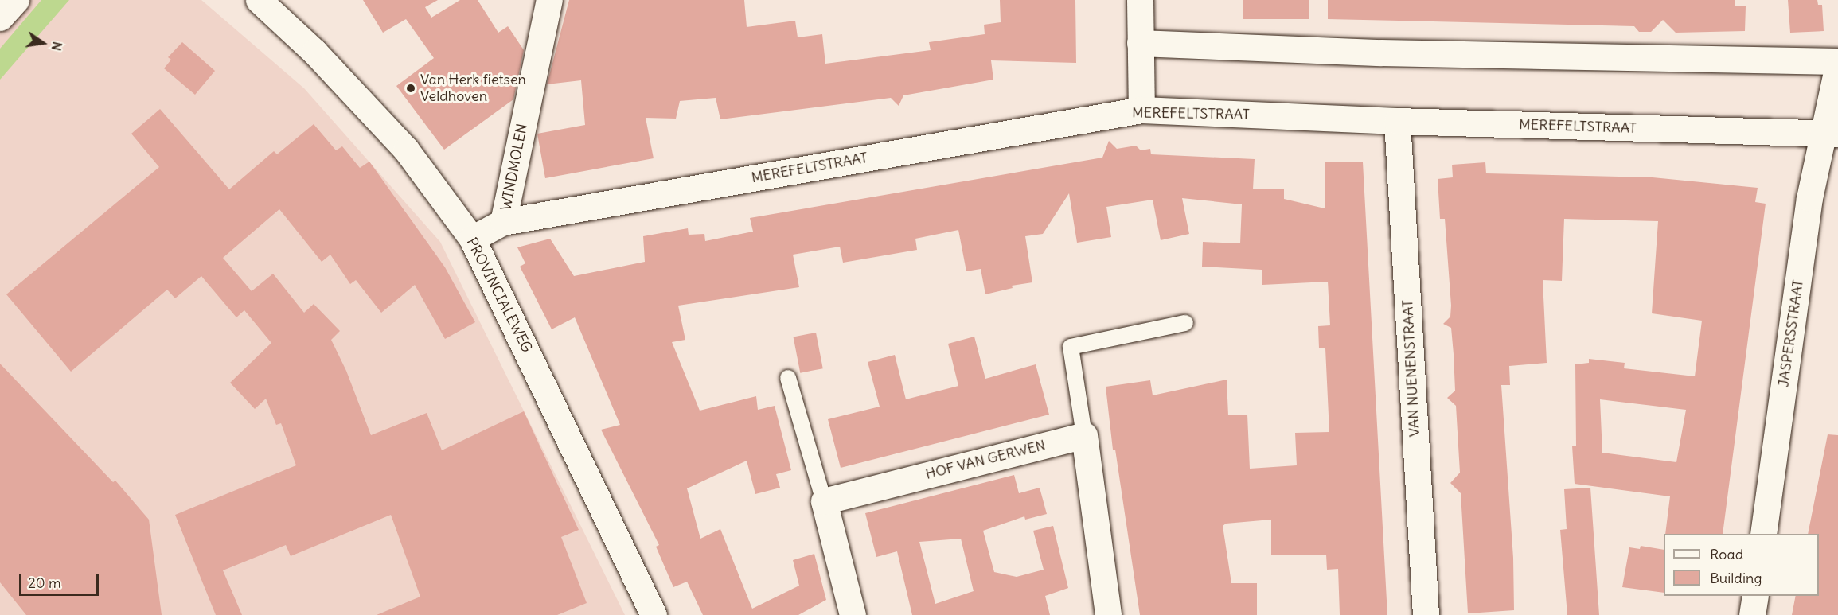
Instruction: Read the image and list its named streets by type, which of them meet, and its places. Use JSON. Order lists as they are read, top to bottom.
{
  "streets": {
    "street": [
      "MEREFELTSTRAAT",
      "WINDMOLEN",
      "PROVINCIALEWEG",
      "JASPERSSTRAAT",
      "VAN NUENENSTRAAT",
      "HOF VAN GERWEN"
    ]
  },
  "crossings": [
    ["MEREFELTSTRAAT", "WINDMOLEN"],
    ["MEREFELTSTRAAT", "PROVINCIALEWEG"],
    ["MEREFELTSTRAAT", "JASPERSSTRAAT"],
    ["MEREFELTSTRAAT", "VAN NUENENSTRAAT"]
  ],
  "places": ["Van Herk fietsen Veldhoven"],
  "legend": ["Road", "Building"],
  "scale_bar": "20 m",
  "north": "right"
}
